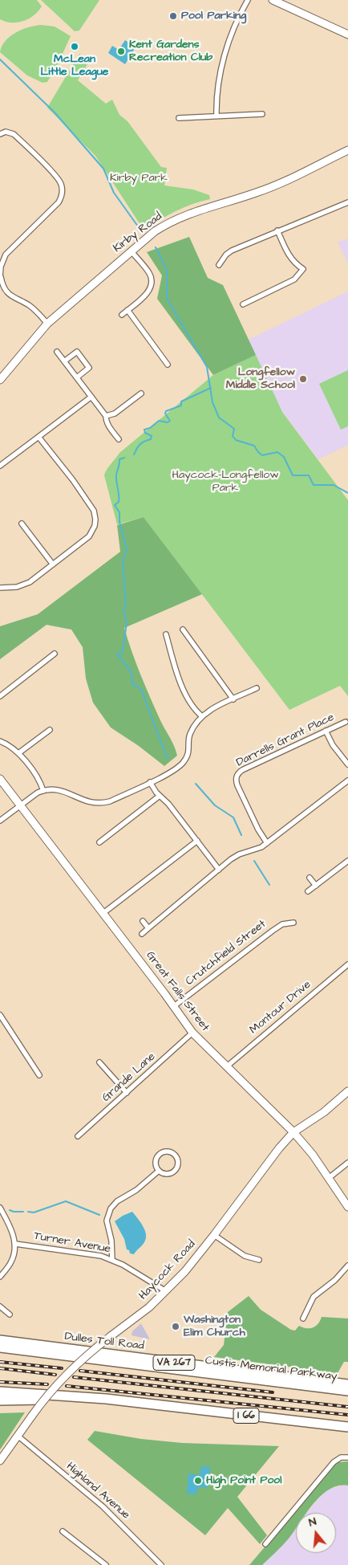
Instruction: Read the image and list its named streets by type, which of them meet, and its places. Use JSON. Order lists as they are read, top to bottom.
{
  "streets": {
    "highway": [
      "Dulles Toll Road",
      "VA 267",
      "Custis Memorial Parkway",
      "I 66"
    ],
    "main road": ["Kirby Road", "Great Falls Street", "Haycock Road"],
    "street": [
      "Darrells Grant Place",
      "Crutchfield Street",
      "Montour Drive",
      "Grande Lane",
      "Turner Avenue",
      "Highland Avenue"
    ]
  },
  "crossings": [
    ["Crutchfield Street", "Great Falls Street"],
    ["Great Falls Street", "Montour Drive"],
    ["Great Falls Street", "Grande Lane"],
    ["Great Falls Street", "Haycock Road"],
    ["Turner Avenue", "Haycock Road"],
    ["Haycock Road", "Highland Avenue"]
  ],
  "parks": ["Kirby Park", "Haycock-Longfellow Park"],
  "places": [
    "Pool Parking",
    "McLean Little League",
    "Kent Gardens Recreation Club",
    "Longfellow Middle School",
    "Washington Elim Church",
    "High Point Pool"
  ],
  "north": "top"
}
